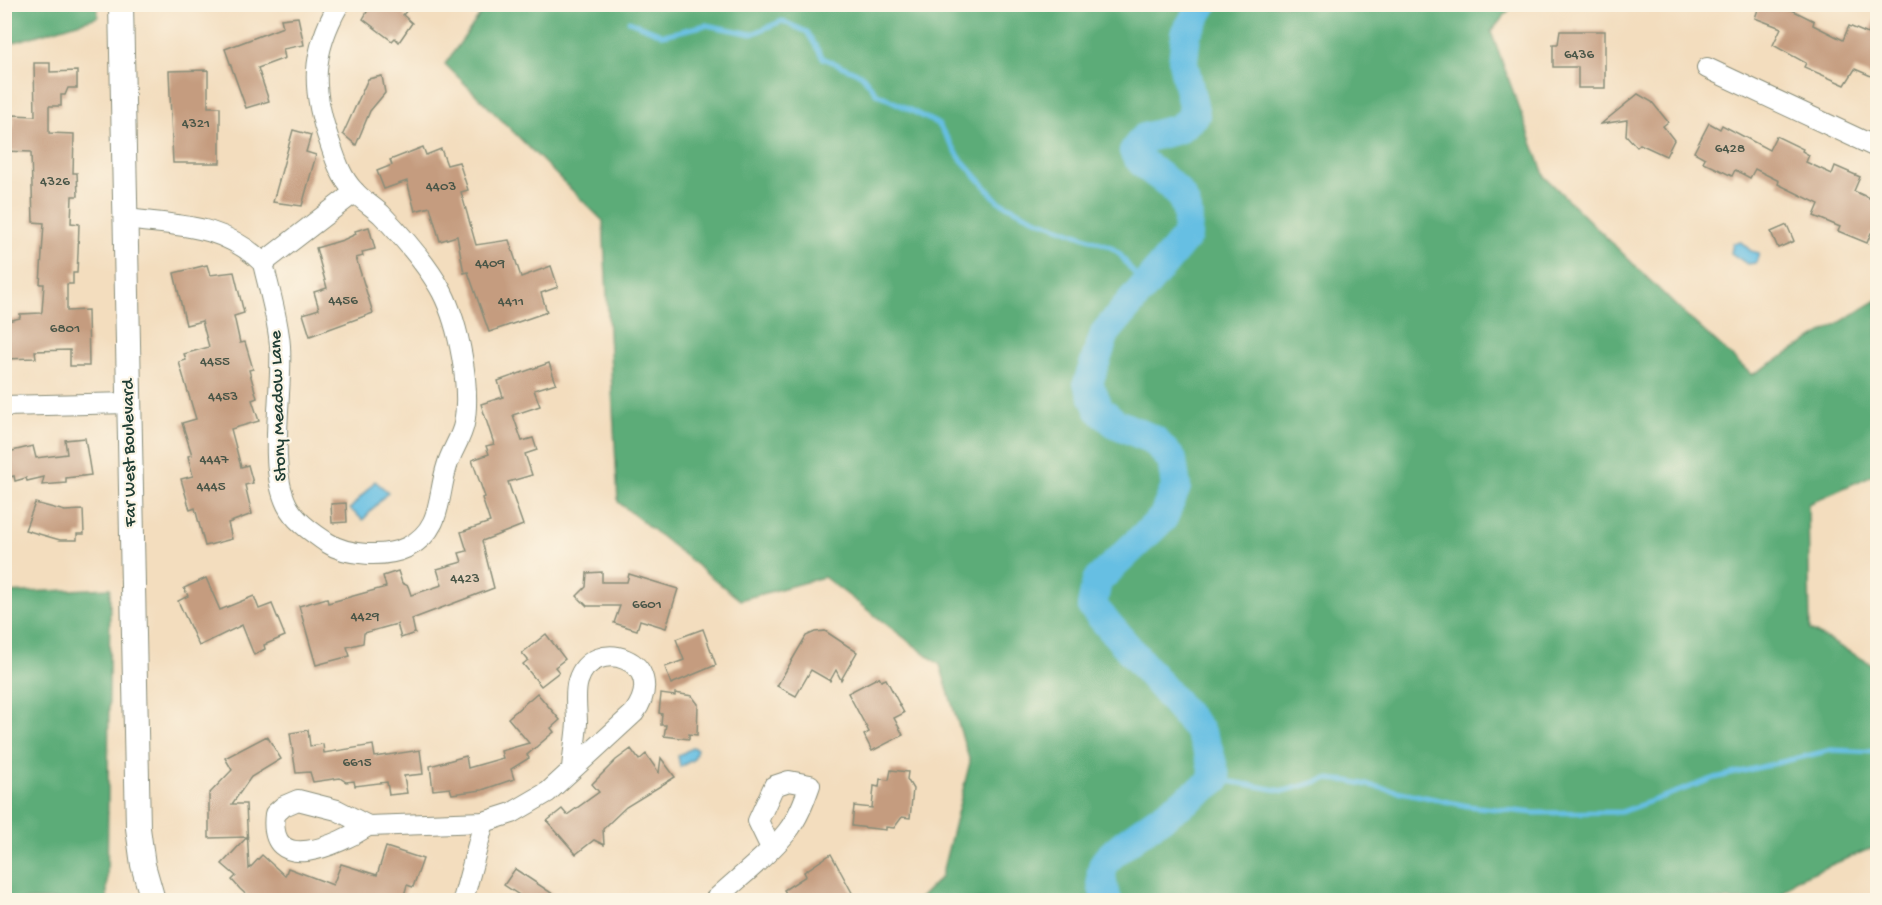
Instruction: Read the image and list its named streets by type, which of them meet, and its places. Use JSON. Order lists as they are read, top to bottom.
{
  "streets": {
    "street": ["Stony Meadow Lane", "Far West Boulevard"]
  },
  "house_numbers": [
    "6436",
    "4321",
    "6428",
    "4326",
    "4403",
    "4409",
    "4456",
    "4411",
    "6801",
    "4455",
    "4453",
    "4447",
    "4445",
    "4423",
    "6601",
    "4429",
    "6615"
  ]
}
